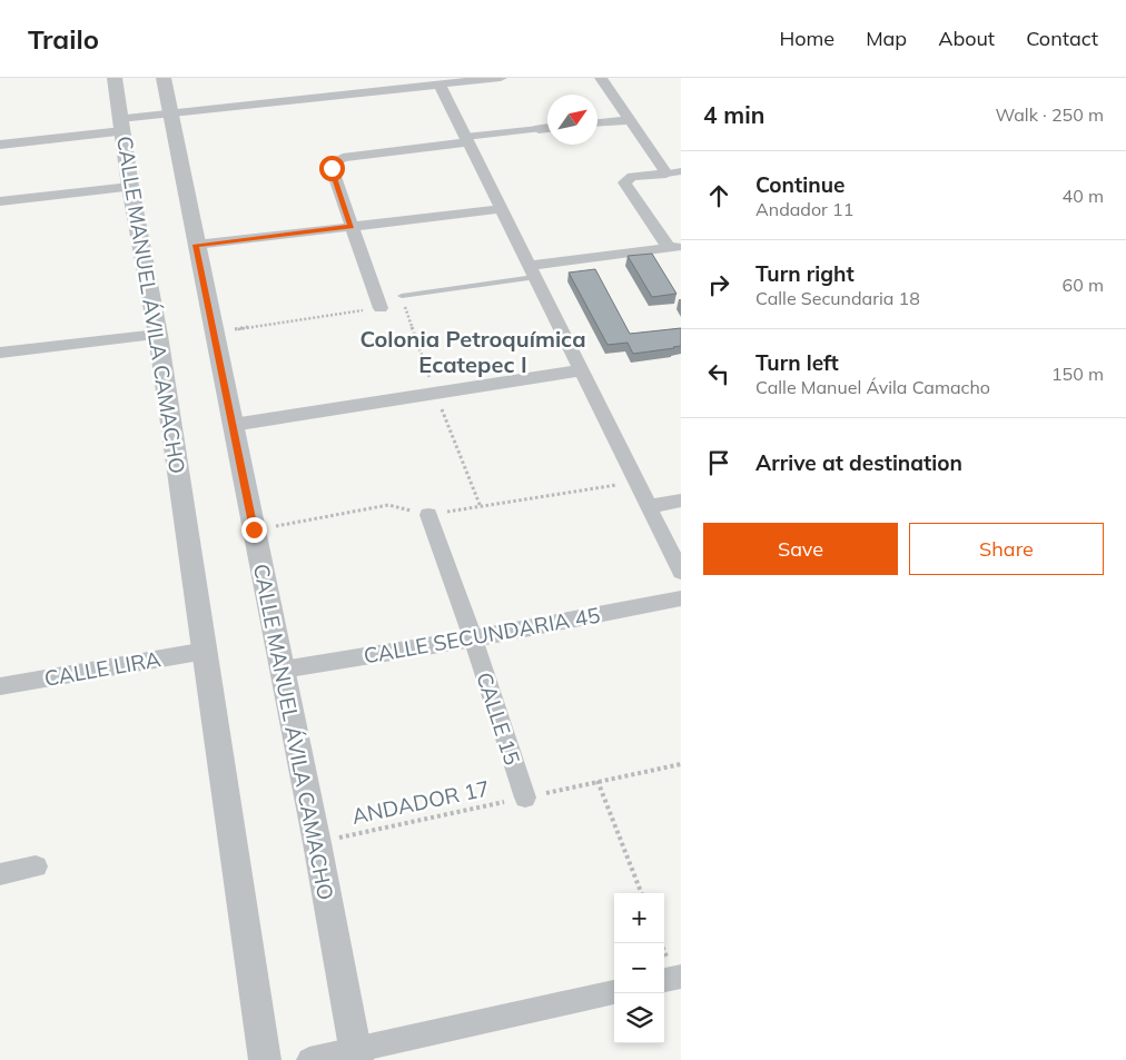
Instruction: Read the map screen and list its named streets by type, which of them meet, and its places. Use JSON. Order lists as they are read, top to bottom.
{
  "streets": {
    "street": [
      "CALLE MANUEL ÁVILA CAMACHO",
      "CALLE SECUNDARIA 45",
      "CALLE LIRA",
      "CALLE 15"
    ],
    "path": ["ANDADOR 17"]
  },
  "crossings": [
    ["CALLE MANUEL ÁVILA CAMACHO", "CALLE SECUNDARIA 45"],
    ["CALLE MANUEL ÁVILA CAMACHO", "CALLE LIRA"],
    ["CALLE MANUEL ÁVILA CAMACHO", "ANDADOR 17"],
    ["CALLE SECUNDARIA 45", "CALLE 15"],
    ["CALLE 15", "ANDADOR 17"]
  ],
  "districts": ["Colonia Petroquímica Ecatepec I"],
  "north": "top right",
  "page": {
    "header": "Trailo",
    "nav": [
      "Home",
      "Map",
      "About",
      "Contact"
    ],
    "heading": ["4 min", "Walk · 250 m"],
    "list": [
      ["Continue", "Andador 11", "40 m"],
      ["Turn right", "Calle Secundaria 18", "60 m"],
      ["Turn left", "Calle Manuel Ávila Camacho", "150 m"],
      "Arrive at destination"
    ],
    "buttons": ["Save", "Share"],
    "map_buttons": ["+", "−"]
  }
}
